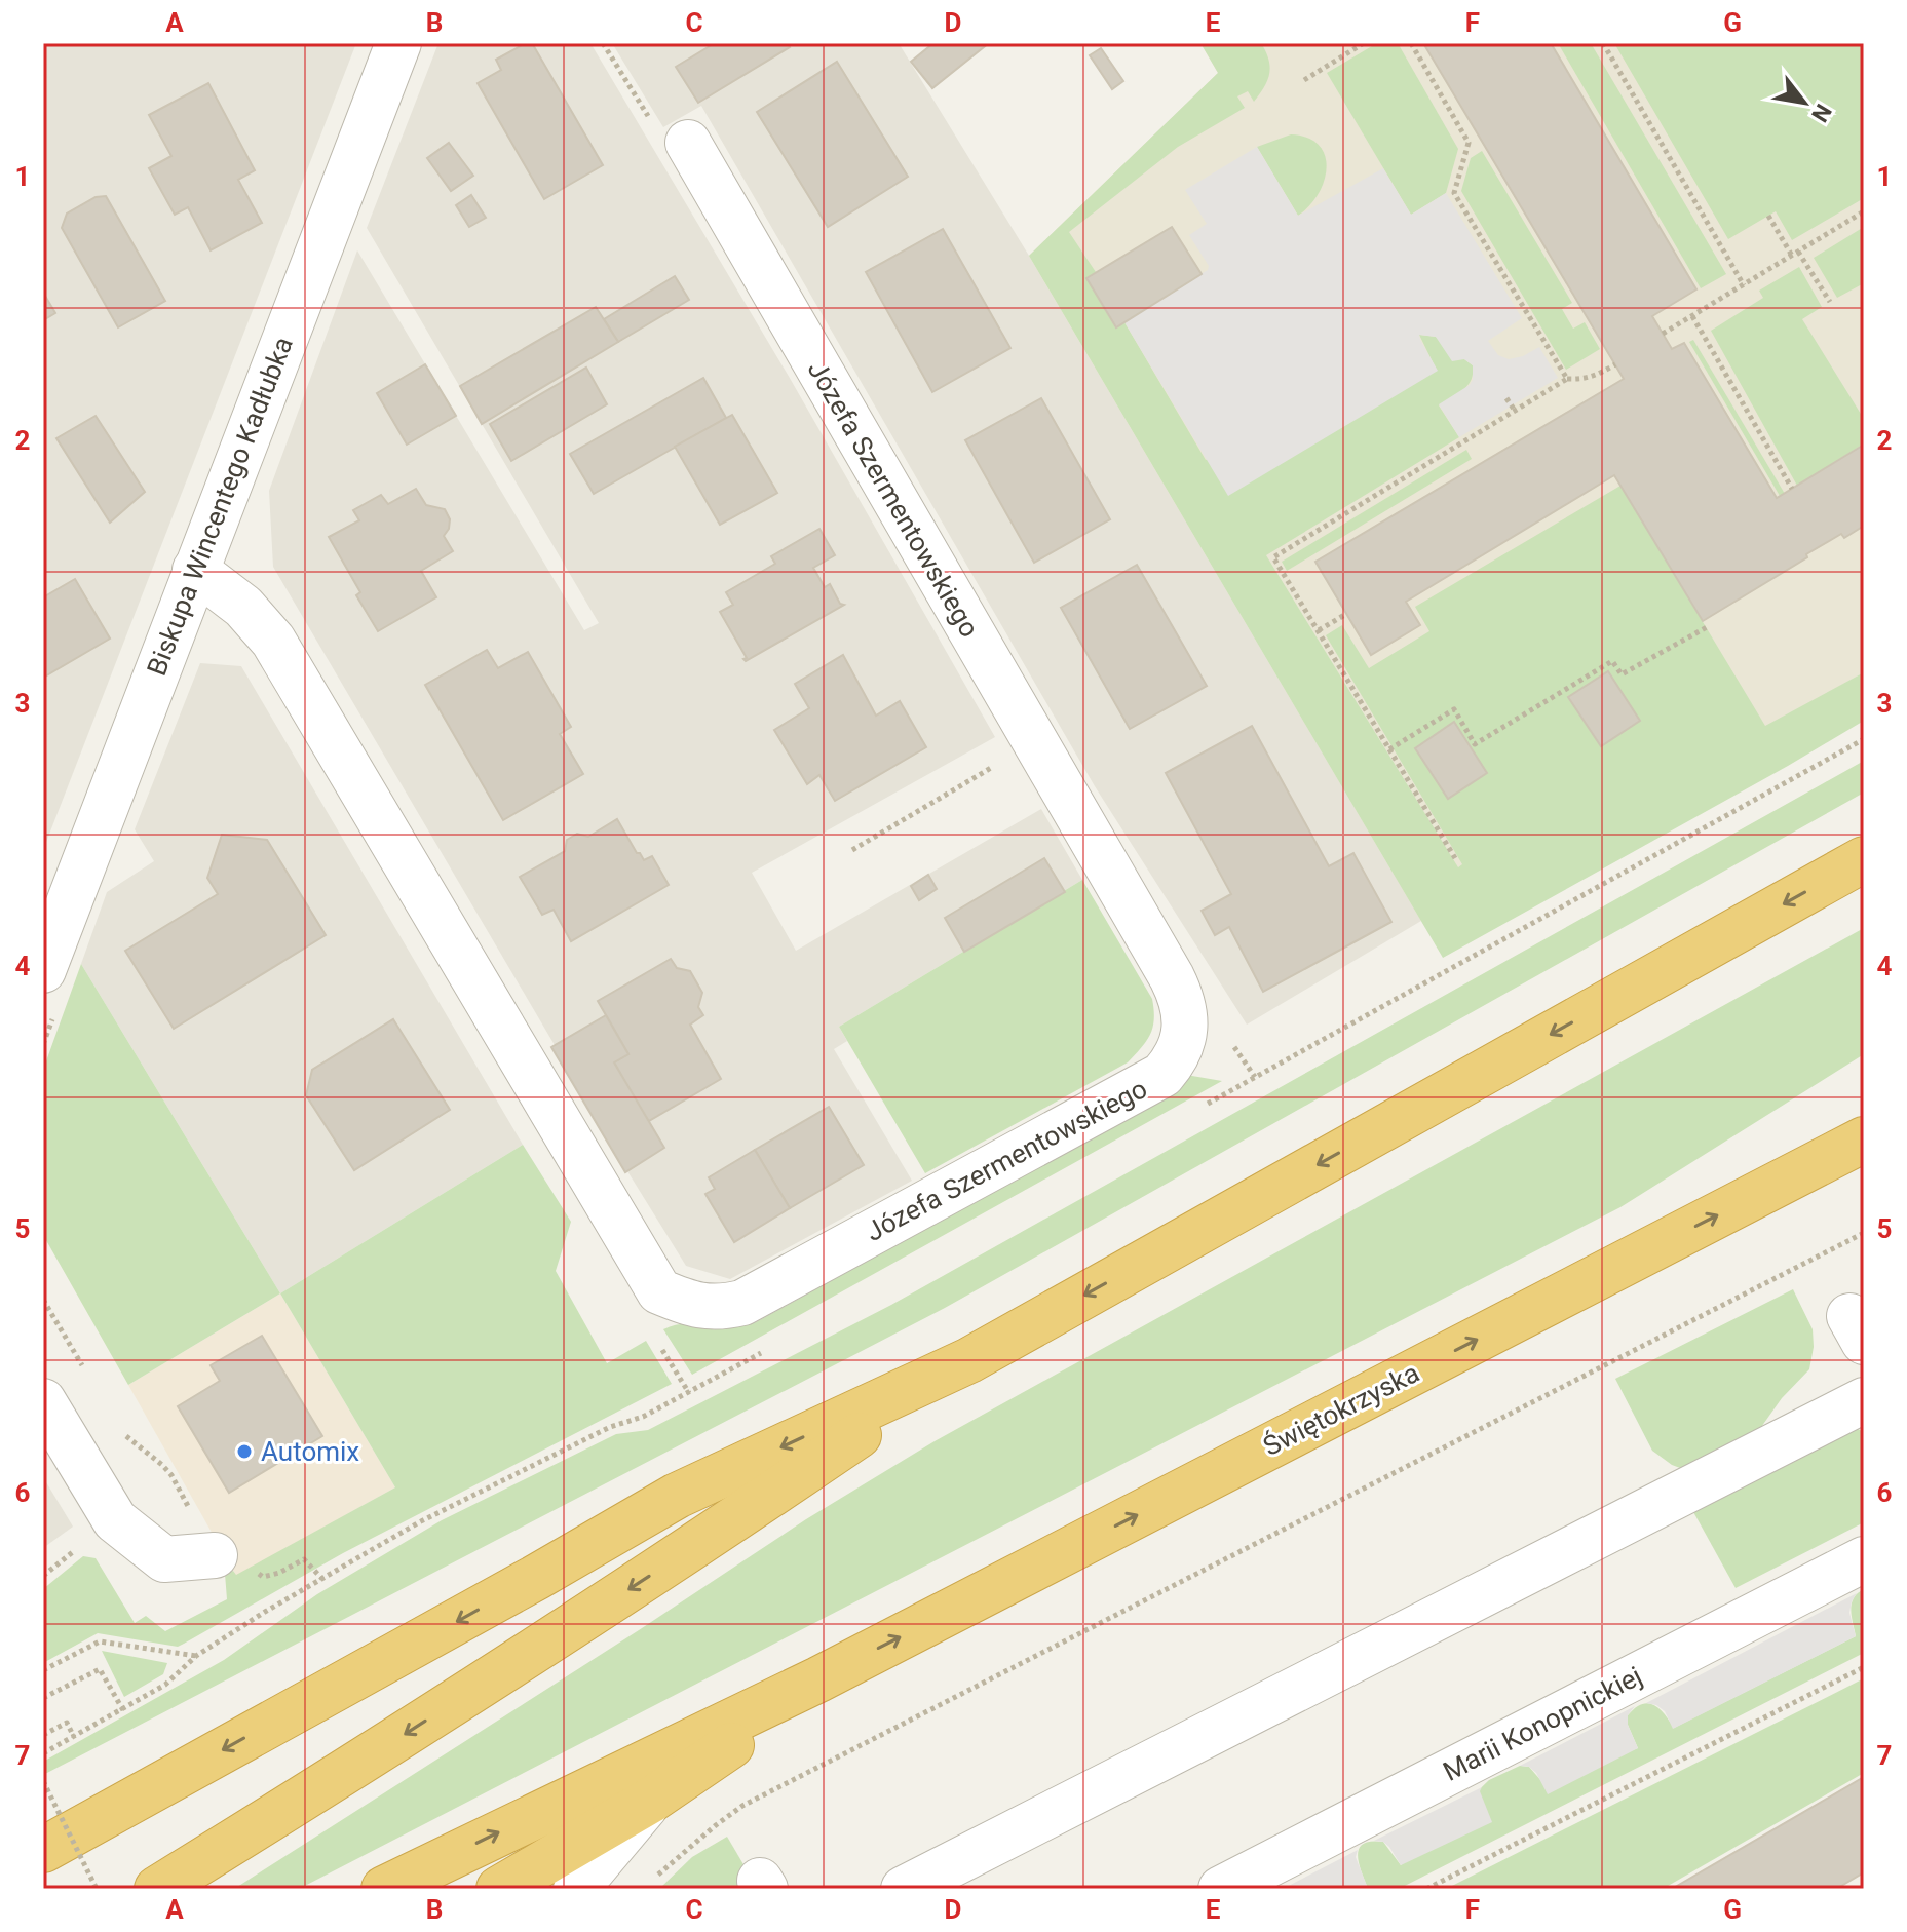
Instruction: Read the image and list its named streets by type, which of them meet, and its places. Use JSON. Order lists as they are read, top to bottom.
{
  "streets": {
    "highway": ["Świętokrzyska"],
    "street": ["Józefa Szermentowskiego", "Biskupa Wincentego Kadłubka", "Marii Konopnickiej"]
  },
  "crossings": [
    ["Józefa Szermentowskiego", "Biskupa Wincentego Kadłubka"]
  ],
  "places": ["Automix"],
  "north": "bottom right",
  "grid": {
    "columns": [
      "A",
      "B",
      "C",
      "D",
      "E",
      "F",
      "G"
    ],
    "rows": [
      "1",
      "2",
      "3",
      "4",
      "5",
      "6",
      "7"
    ]
  }
}
